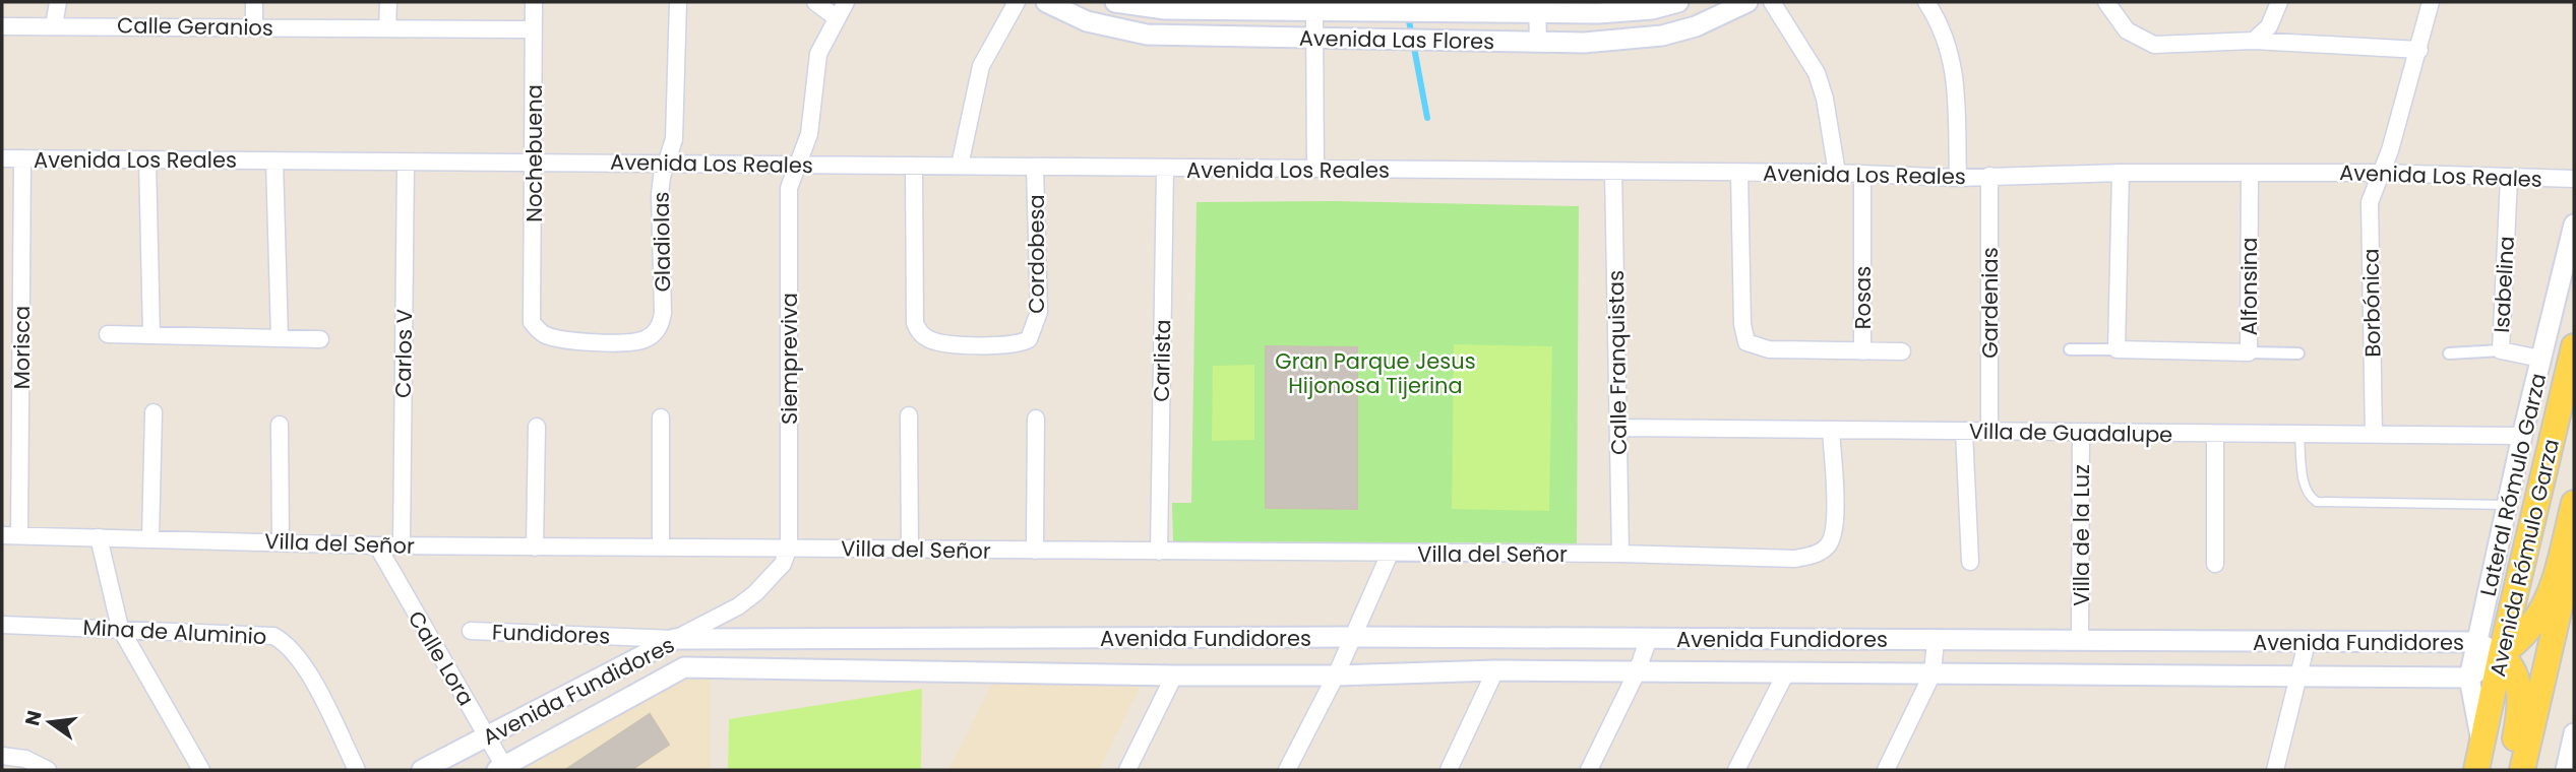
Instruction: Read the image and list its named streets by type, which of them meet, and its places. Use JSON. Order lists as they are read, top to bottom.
{
  "streets": {
    "main road": ["Avenida Rómulo Garza"],
    "street": [
      "Calle Geranios",
      "Avenida Las Flores",
      "Nochebuena",
      "Avenida Los Reales",
      "Gladiolas",
      "Cordobesa",
      "Isabelina",
      "Alfonsina",
      "Rosas",
      "Gardenias",
      "Borbónica",
      "Morisca",
      "Carlos V",
      "Siempreviva",
      "Carlista",
      "Calle Franquistas",
      "Villa de Guadalupe",
      "Lateral Rómulo Garza",
      "Villa de la Luz",
      "Villa del Señor",
      "Mina de Aluminio",
      "Fundidores",
      "Avenida Fundidores",
      "Calle Lora"
    ]
  },
  "crossings": [
    ["Calle Geranios", "Nochebuena"],
    ["Nochebuena", "Avenida Los Reales"],
    ["Nochebuena", "Gladiolas"],
    ["Avenida Los Reales", "Gladiolas"],
    ["Avenida Los Reales", "Cordobesa"],
    ["Avenida Los Reales", "Isabelina"],
    ["Avenida Los Reales", "Alfonsina"],
    ["Avenida Los Reales", "Rosas"],
    ["Avenida Los Reales", "Gardenias"],
    ["Avenida Los Reales", "Borbónica"],
    ["Avenida Los Reales", "Morisca"],
    ["Avenida Los Reales", "Carlos V"],
    ["Avenida Los Reales", "Siempreviva"],
    ["Avenida Los Reales", "Carlista"],
    ["Avenida Los Reales", "Calle Franquistas"],
    ["Isabelina", "Lateral Rómulo Garza"],
    ["Gardenias", "Villa de Guadalupe"],
    ["Borbónica", "Villa de Guadalupe"],
    ["Morisca", "Villa del Señor"],
    ["Carlos V", "Villa del Señor"],
    ["Siempreviva", "Villa del Señor"],
    ["Carlista", "Villa del Señor"],
    ["Calle Franquistas", "Villa de Guadalupe"],
    ["Calle Franquistas", "Villa del Señor"],
    ["Villa de Guadalupe", "Lateral Rómulo Garza"],
    ["Villa de Guadalupe", "Villa de la Luz"],
    ["Villa de Guadalupe", "Villa del Señor"],
    ["Lateral Rómulo Garza", "Avenida Rómulo Garza"],
    ["Lateral Rómulo Garza", "Avenida Fundidores"],
    ["Villa de la Luz", "Avenida Fundidores"],
    ["Villa del Señor", "Calle Lora"],
    ["Avenida Rómulo Garza", "Avenida Fundidores"],
    ["Fundidores", "Avenida Fundidores"],
    ["Avenida Fundidores", "Calle Lora"]
  ],
  "parks": ["Gran Parque Jesus Hijonosa Tijerina"],
  "north": "left"
}
